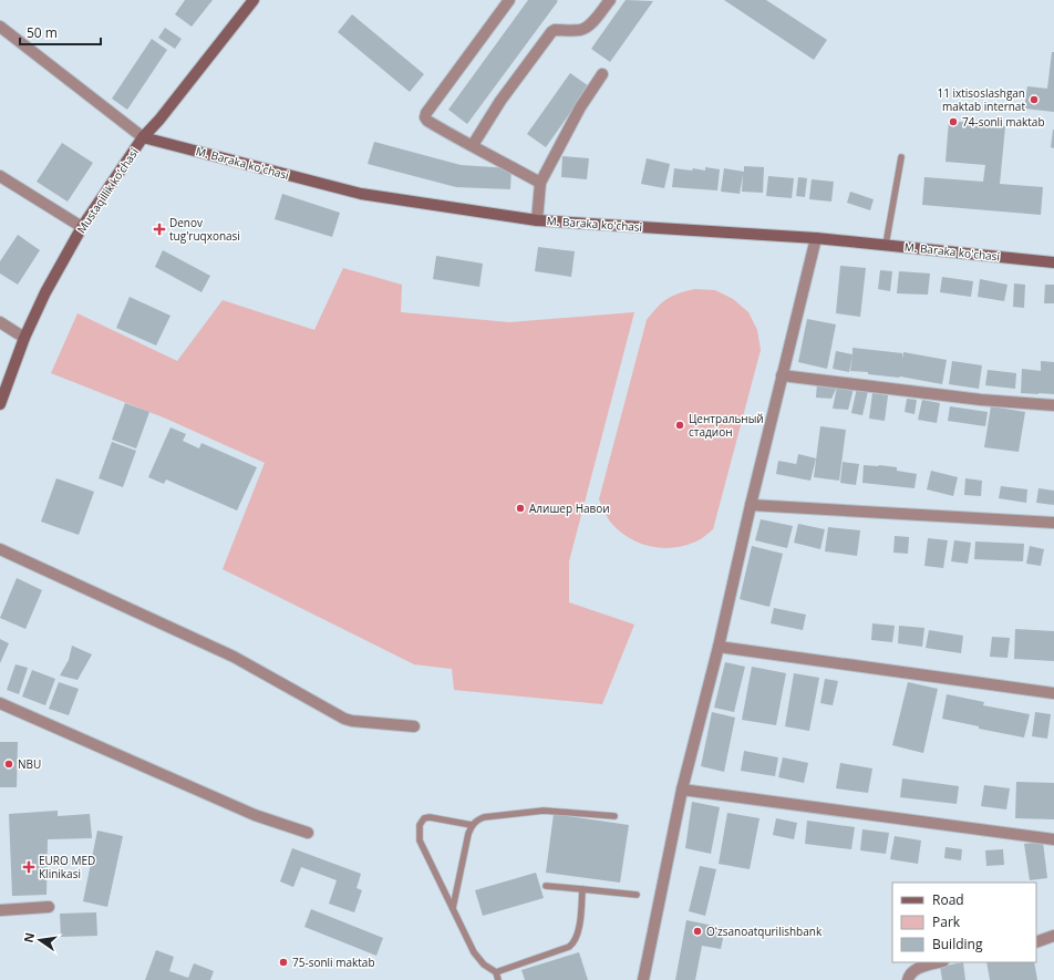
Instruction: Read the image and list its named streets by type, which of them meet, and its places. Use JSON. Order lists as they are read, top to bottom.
{
  "streets": {
    "street": ["M. Baraka ko'chasi", "Mustaqillik ko‘chasi"]
  },
  "crossings": [
    ["M. Baraka ko'chasi", "Mustaqillik ko‘chasi"]
  ],
  "places": {
    "other": [
      "11 ixtisoslashgan maktab internat",
      "74-sonli maktab",
      "Центральный стадион",
      "Алишер Навои",
      "NBU",
      "Oʻzsanoatqurilishbank",
      "75-sonli maktab"
    ],
    "health": ["Denov tug'ruqxonasi", "EURO MED Klinikasi"]
  },
  "legend": ["Road", "Park", "Building"],
  "scale_bar": "50 m",
  "north": "left"
}
